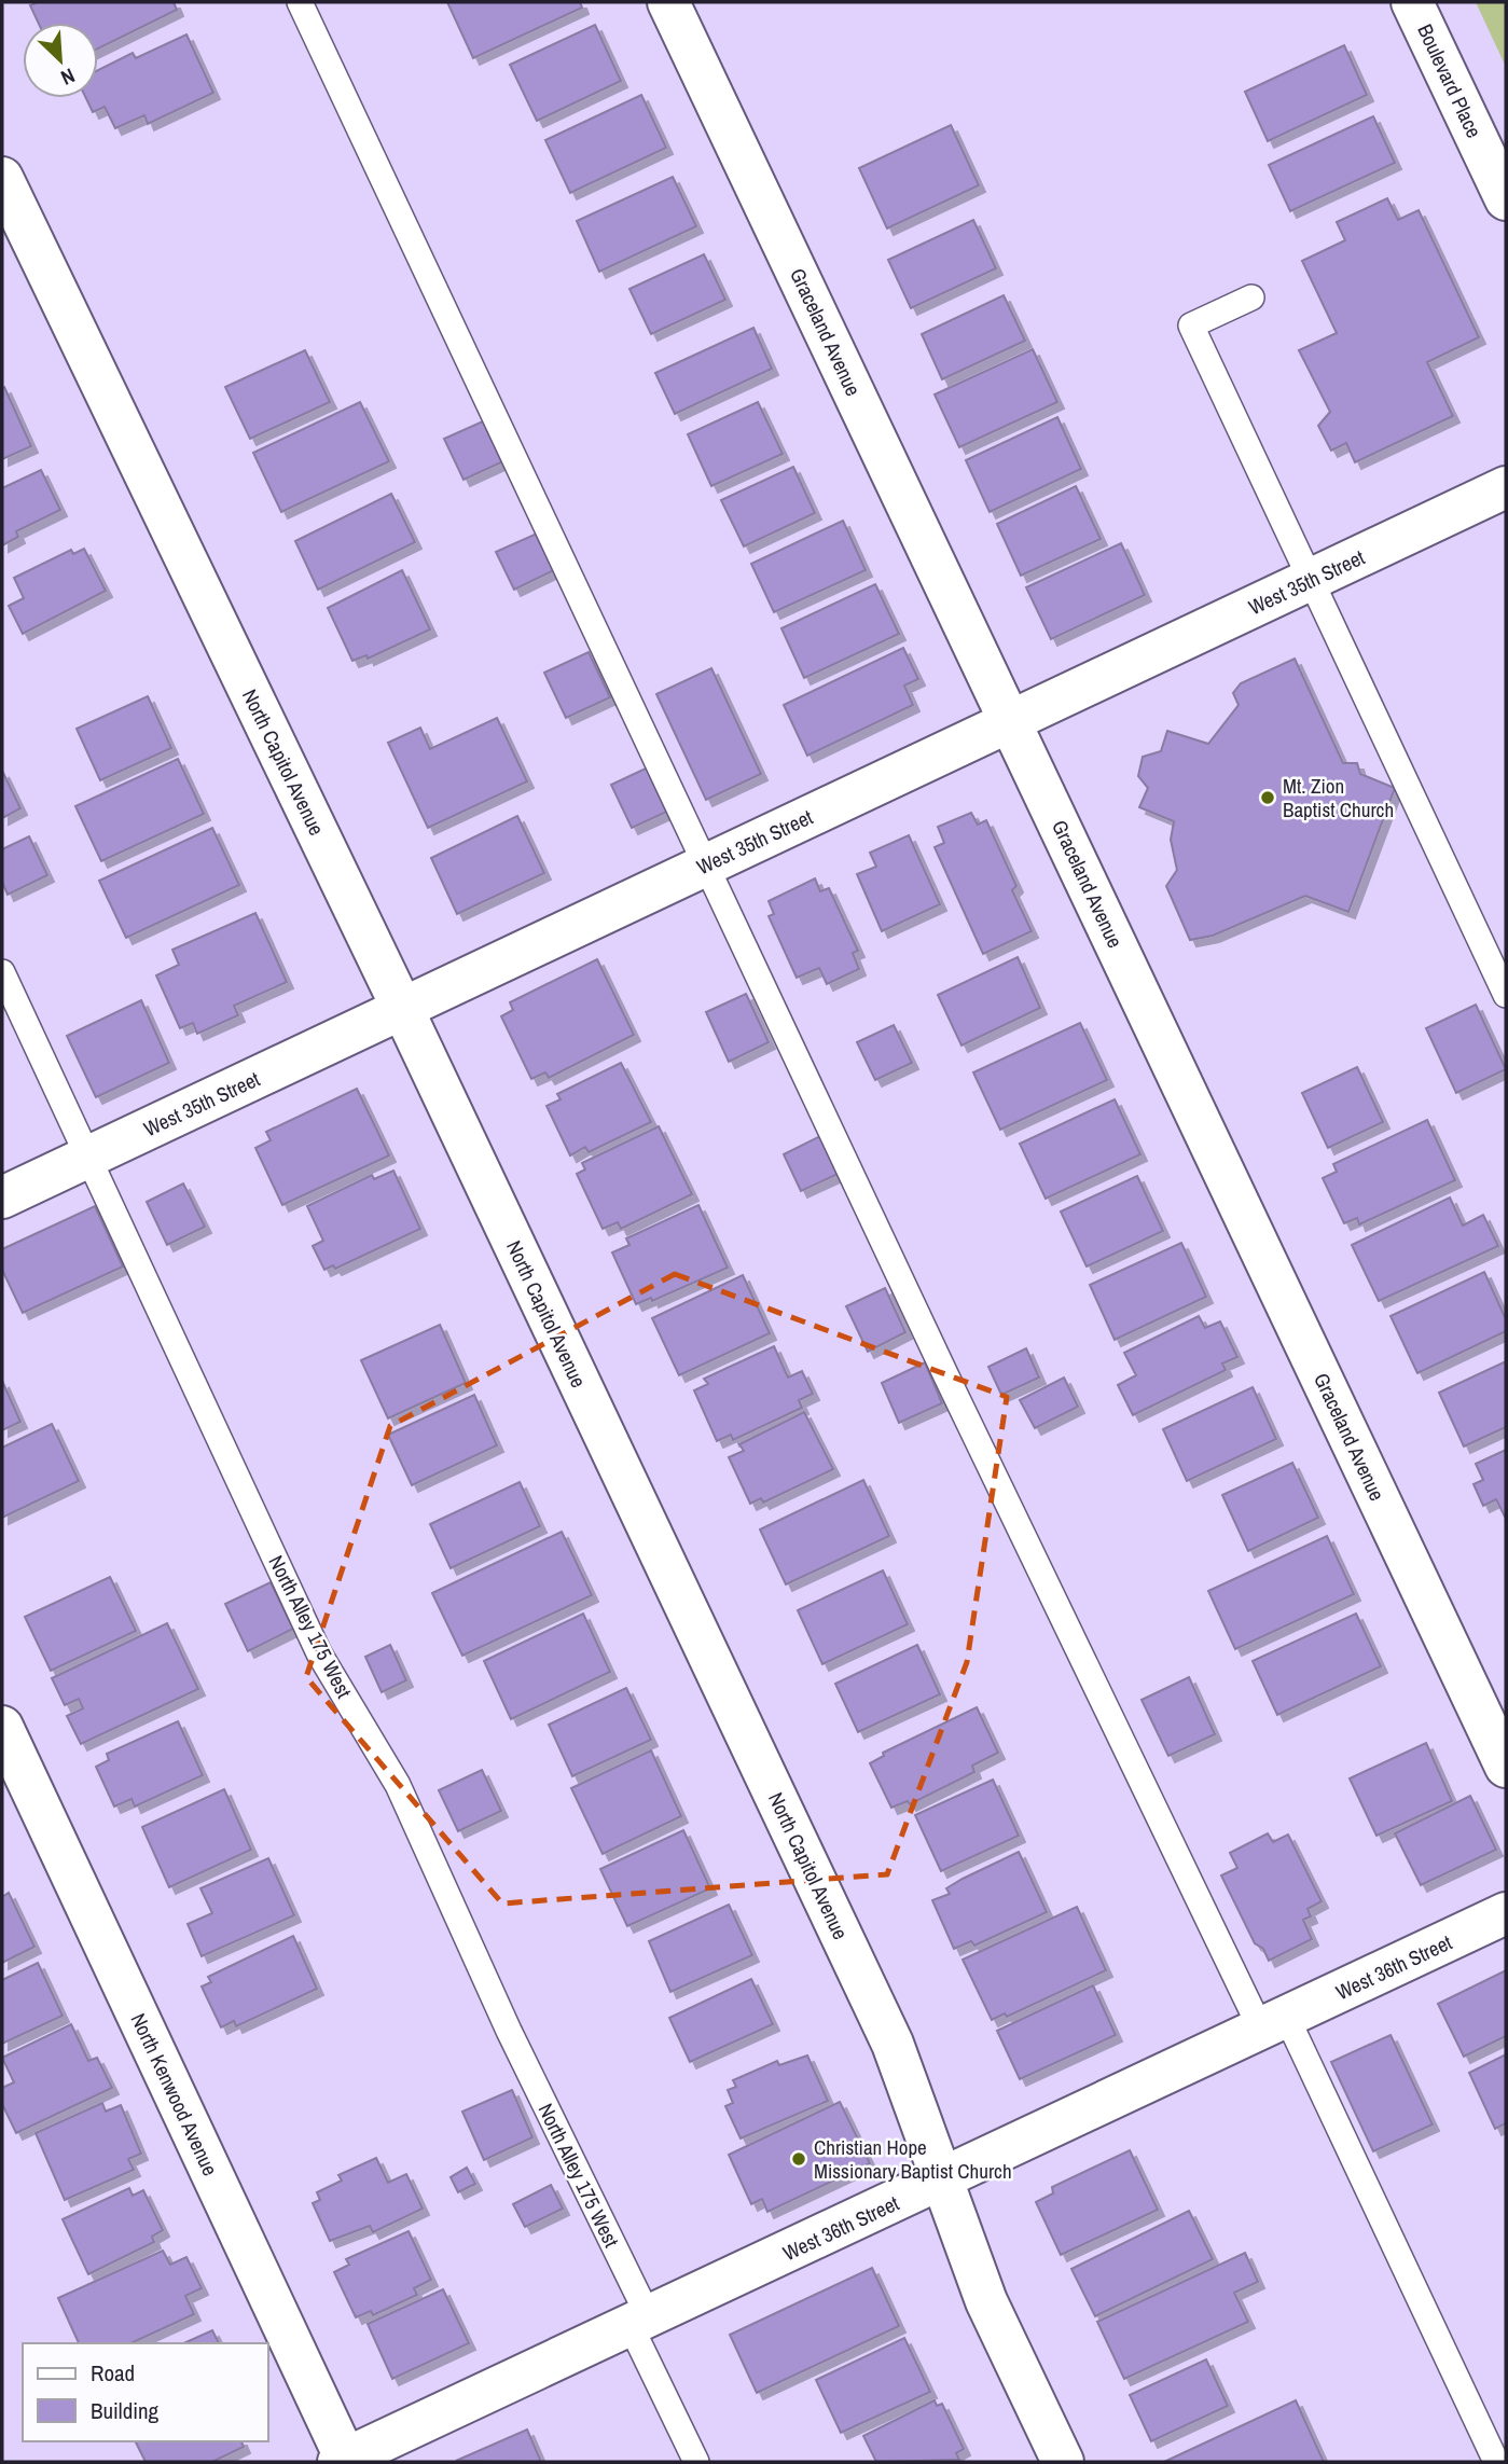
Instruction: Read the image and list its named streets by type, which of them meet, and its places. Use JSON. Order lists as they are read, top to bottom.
{
  "streets": {
    "street": [
      "Boulevard Place",
      "Graceland Avenue",
      "West 35th Street",
      "North Capitol Avenue",
      "West 36th Street",
      "North Kenwood Avenue"
    ],
    "lane": ["North Alley 175 West"]
  },
  "crossings": [
    ["Graceland Avenue", "West 35th Street"],
    ["West 35th Street", "North Capitol Avenue"],
    ["West 35th Street", "North Alley 175 West"],
    ["North Capitol Avenue", "West 36th Street"],
    ["North Alley 175 West", "West 36th Street"],
    ["West 36th Street", "North Kenwood Avenue"]
  ],
  "places": ["Mt. Zion Baptist Church", "Christian Hope Missionary Baptist Church"],
  "legend": ["Road", "Building"],
  "north": "bottom right"
}
